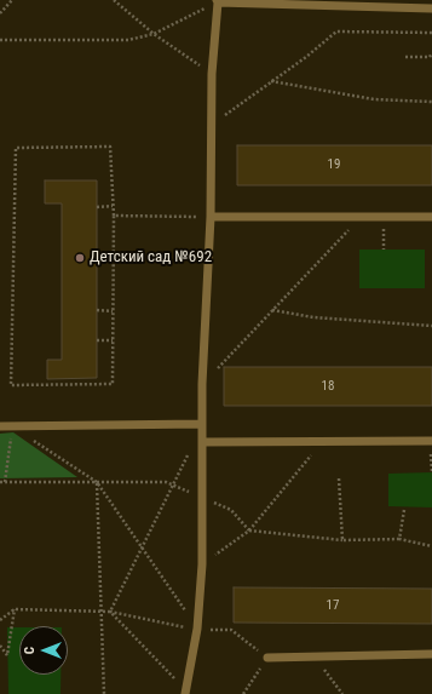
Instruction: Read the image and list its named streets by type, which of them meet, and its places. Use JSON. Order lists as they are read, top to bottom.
{
  "places": ["Детский сад №692"],
  "house_numbers": ["19", "18", "17"],
  "north": "left"
}
